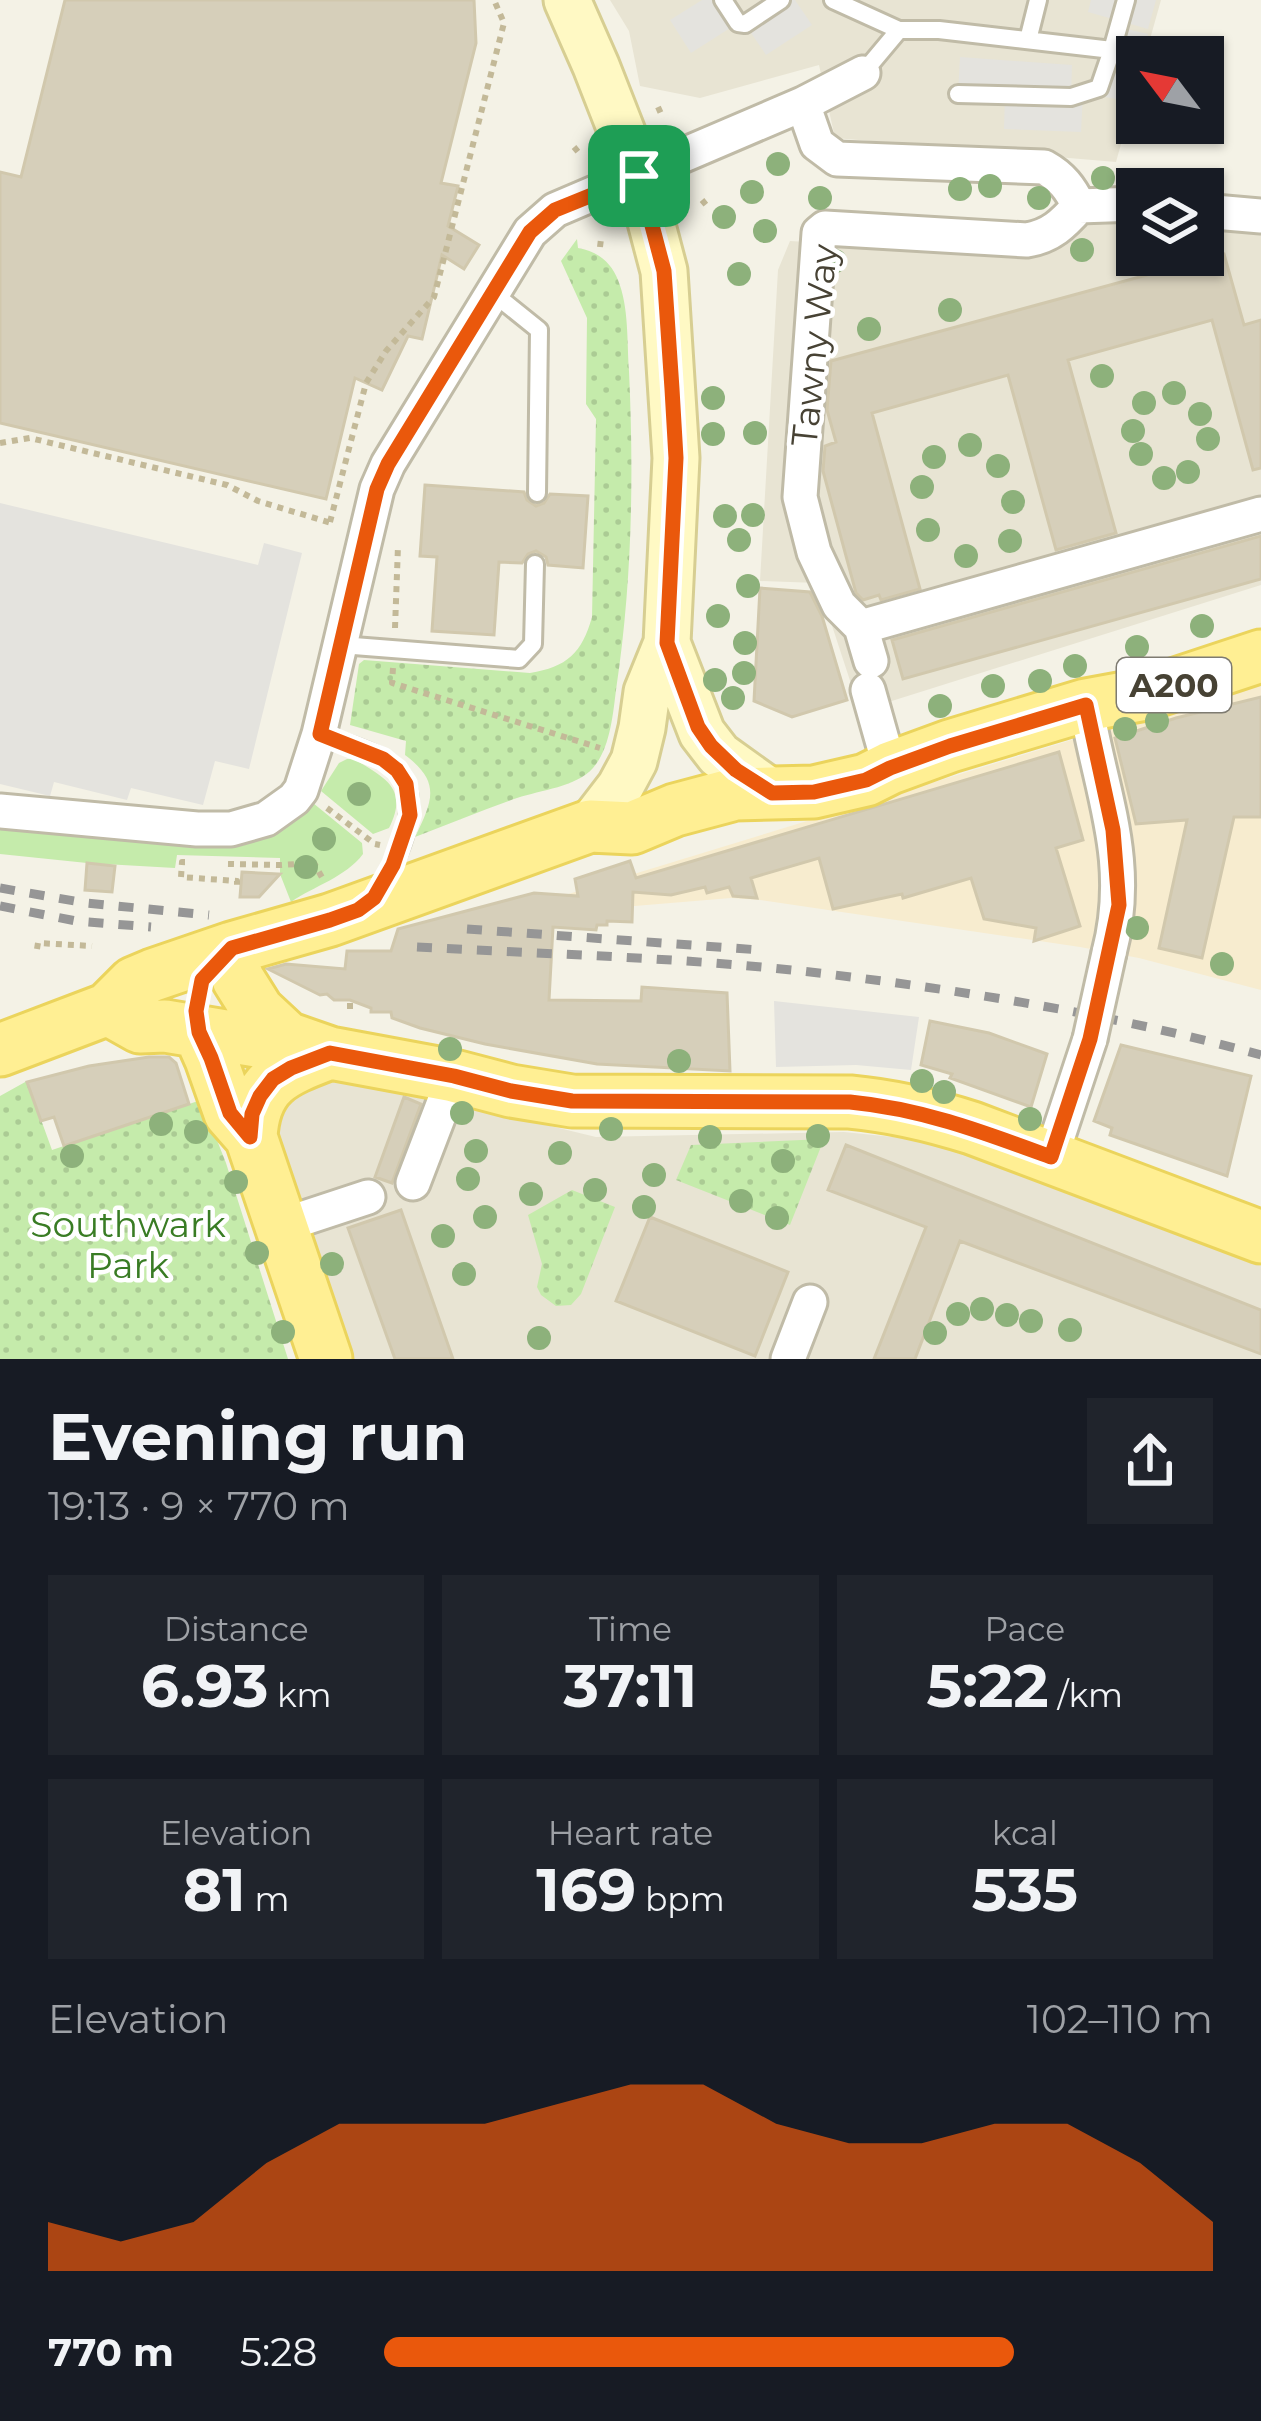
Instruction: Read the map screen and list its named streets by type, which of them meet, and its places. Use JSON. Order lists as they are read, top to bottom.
{
  "streets": {
    "main road": ["A200"],
    "street": ["Tawny Way"]
  },
  "crossings": [
    ["Tawny Way", "A200"]
  ],
  "parks": ["Southwark Park"],
  "north": "top left",
  "page": {
    "heading": ["Evening run", "19:13 · 9 × 770 m"],
    "stats": [
      ["Distance", "6.93 km"],
      ["Time", "37:11"],
      ["Pace", "5:22 /km"],
      ["Elevation", "81 m"],
      ["Heart rate", "169 bpm"],
      ["kcal", "535"]
    ],
    "chart": ["Elevation", "102–110 m"],
    "list": [
      {
        "name": "770 m",
        "note": "5:28"
      }
    ]
  }
}
